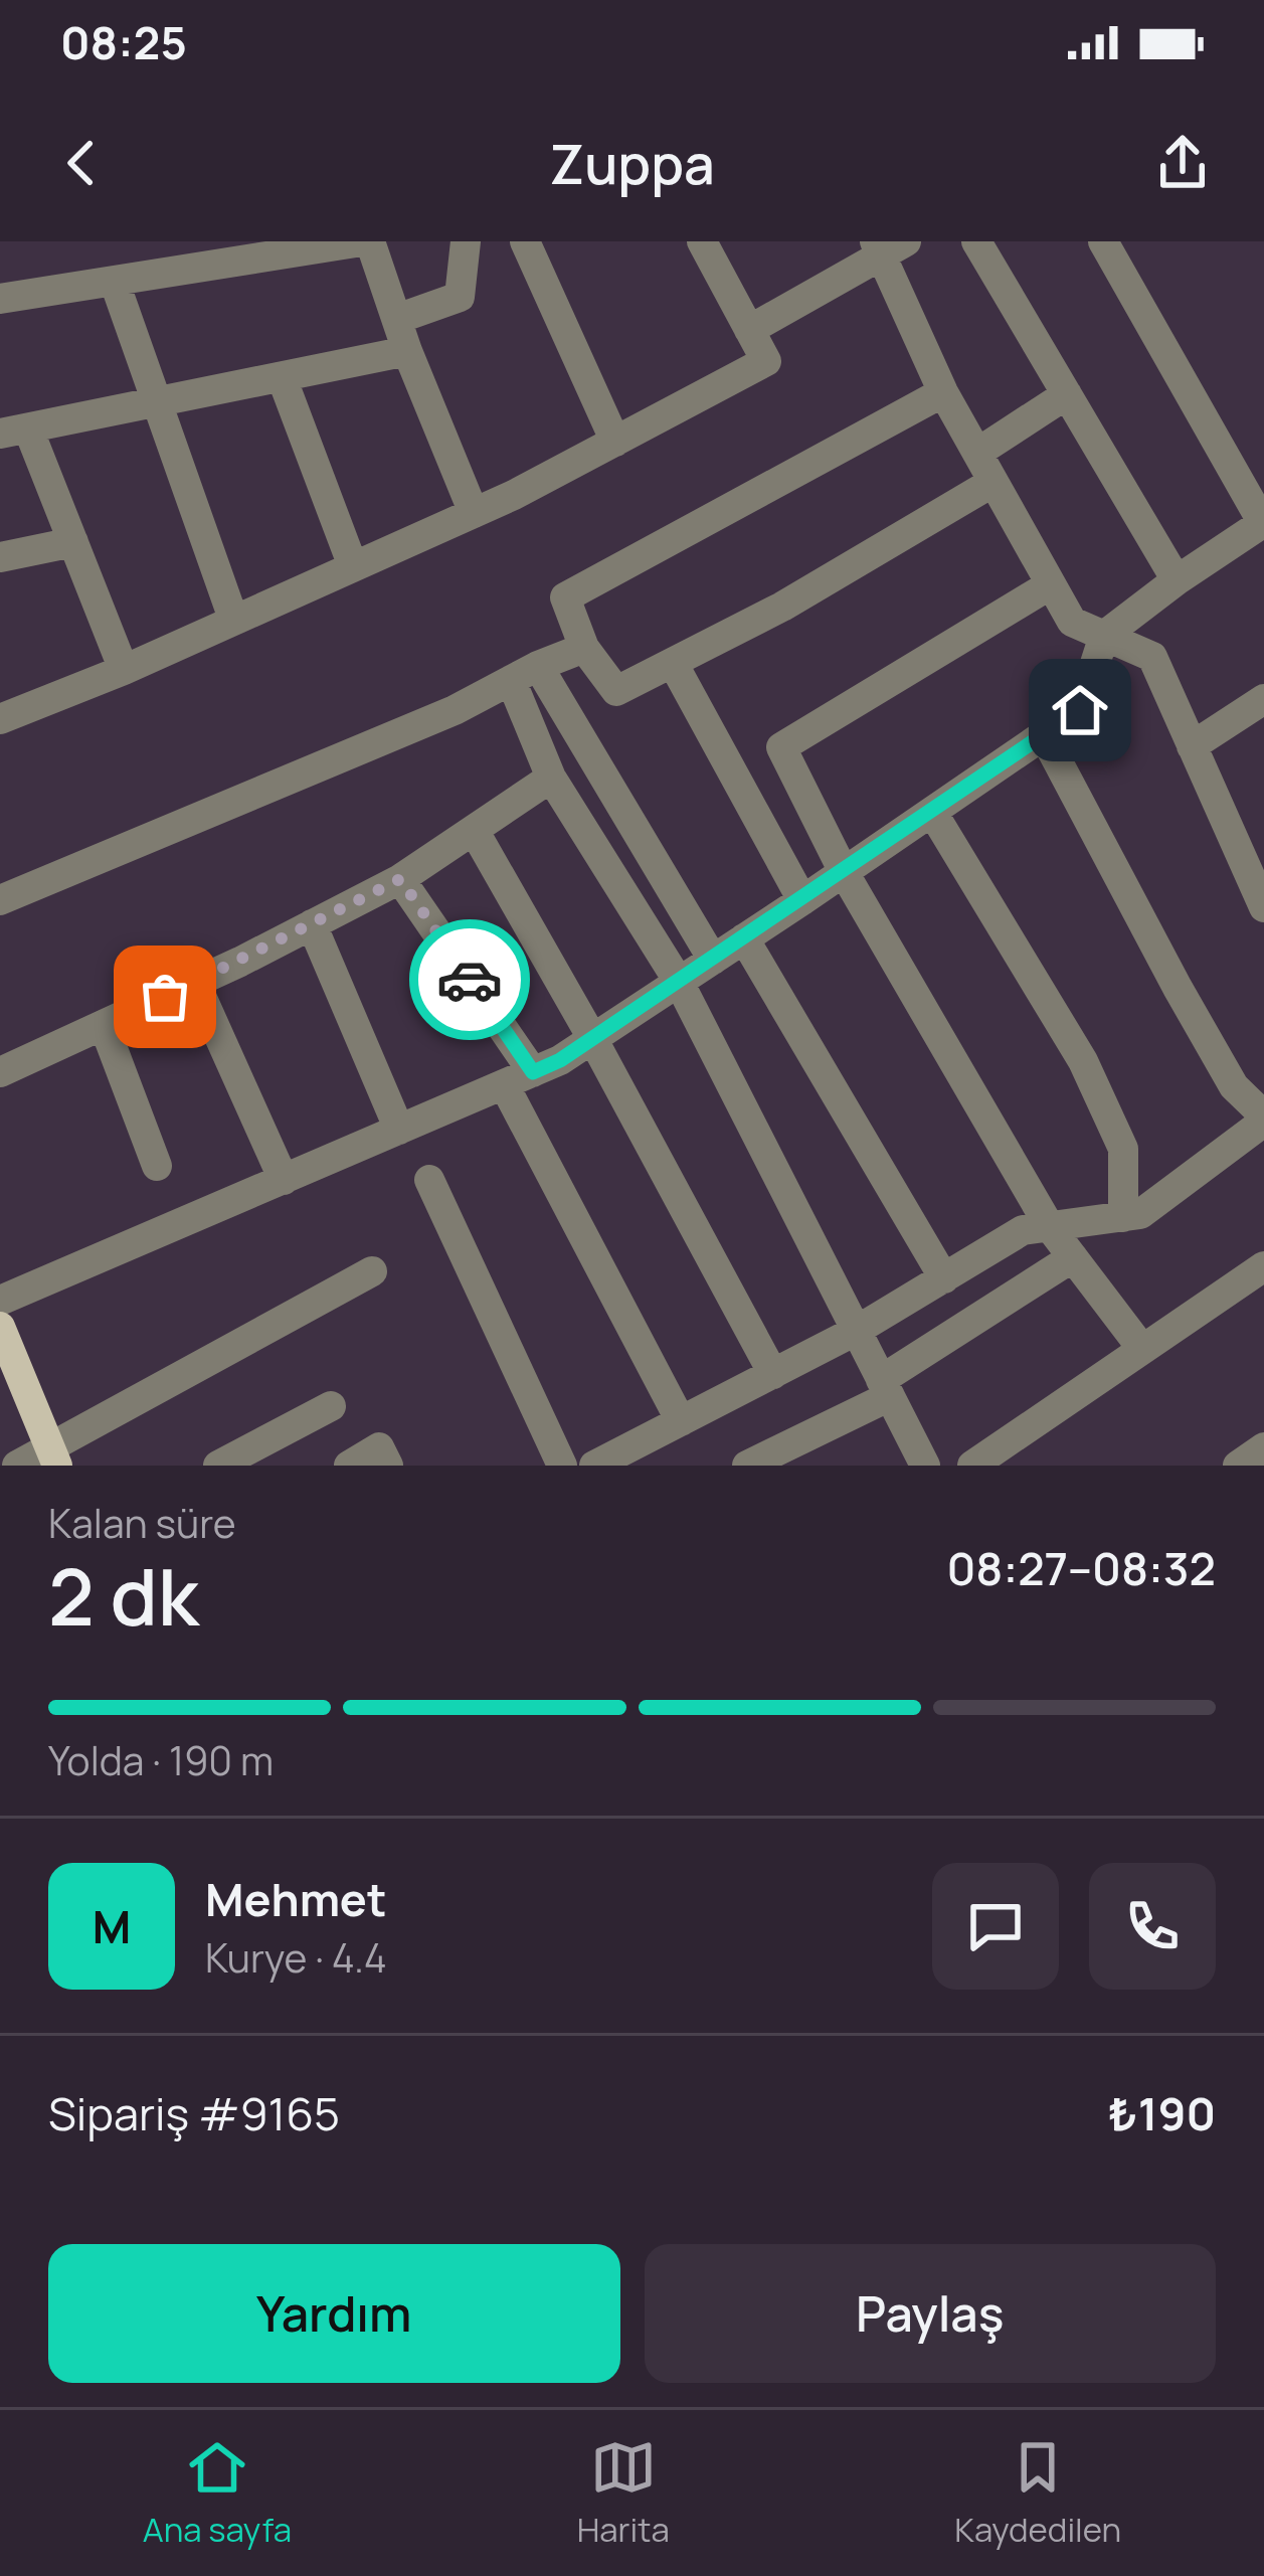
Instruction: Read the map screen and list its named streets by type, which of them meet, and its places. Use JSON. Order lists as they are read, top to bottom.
{
  "page": {
    "status": "08:25",
    "header": "Zuppa",
    "heading": ["2 dk", "Kalan süre", "08:27–08:32"],
    "panel": [
      "Mehmet",
      "Kurye · 4.4",
      "Sipariş #9165",
      "₺190"
    ],
    "bar": "Yolda · 190 m",
    "round": "M",
    "buttons": ["Yardım", "Paylaş"],
    "tabs": ["Ana sayfa", "Harita", "Kaydedilen"]
  }
}
